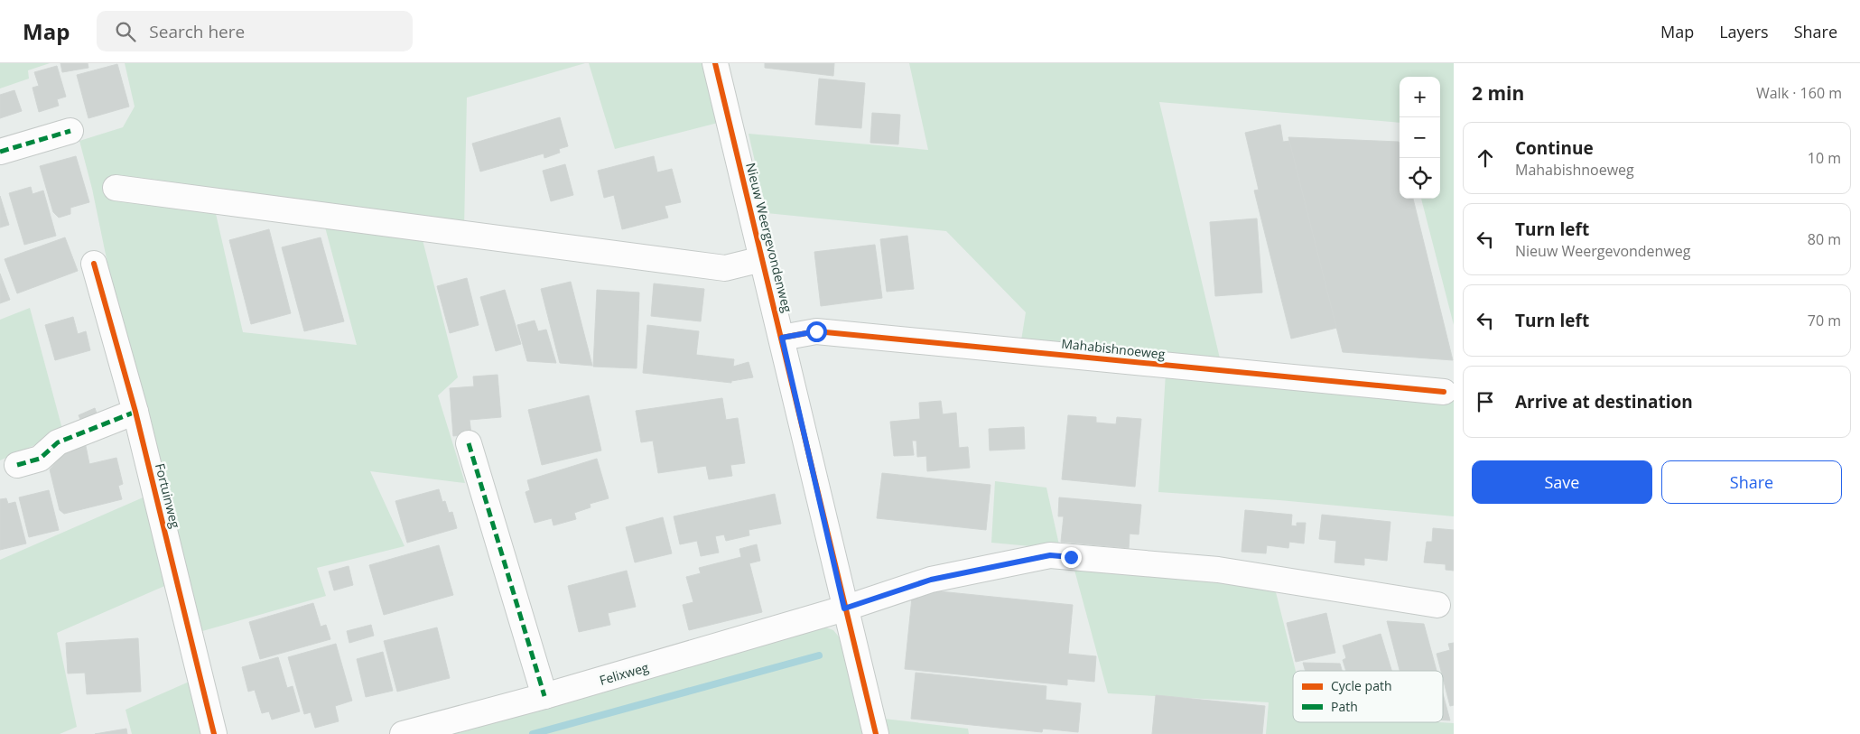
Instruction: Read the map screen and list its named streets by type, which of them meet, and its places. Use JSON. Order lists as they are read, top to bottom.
{
  "streets": {
    "street": [
      "Nieuw Weergevondenweg",
      "Mahabishnoeweg",
      "Fortuinweg",
      "Felixweg"
    ]
  },
  "crossings": [
    ["Nieuw Weergevondenweg", "Mahabishnoeweg"],
    ["Nieuw Weergevondenweg", "Felixweg"]
  ],
  "legend": ["Cycle path", "Path"],
  "page": {
    "header": "Map",
    "search": "Search here",
    "nav": ["Map", "Layers", "Share"],
    "heading": ["2 min", "Walk · 160 m"],
    "map_buttons": ["+", "−"],
    "list": [
      ["Continue", "Mahabishnoeweg", "10 m"],
      ["Turn left", "Nieuw Weergevondenweg", "80 m"],
      ["Turn left", "70 m"],
      "Arrive at destination"
    ],
    "buttons": ["Save", "Share"]
  }
}
